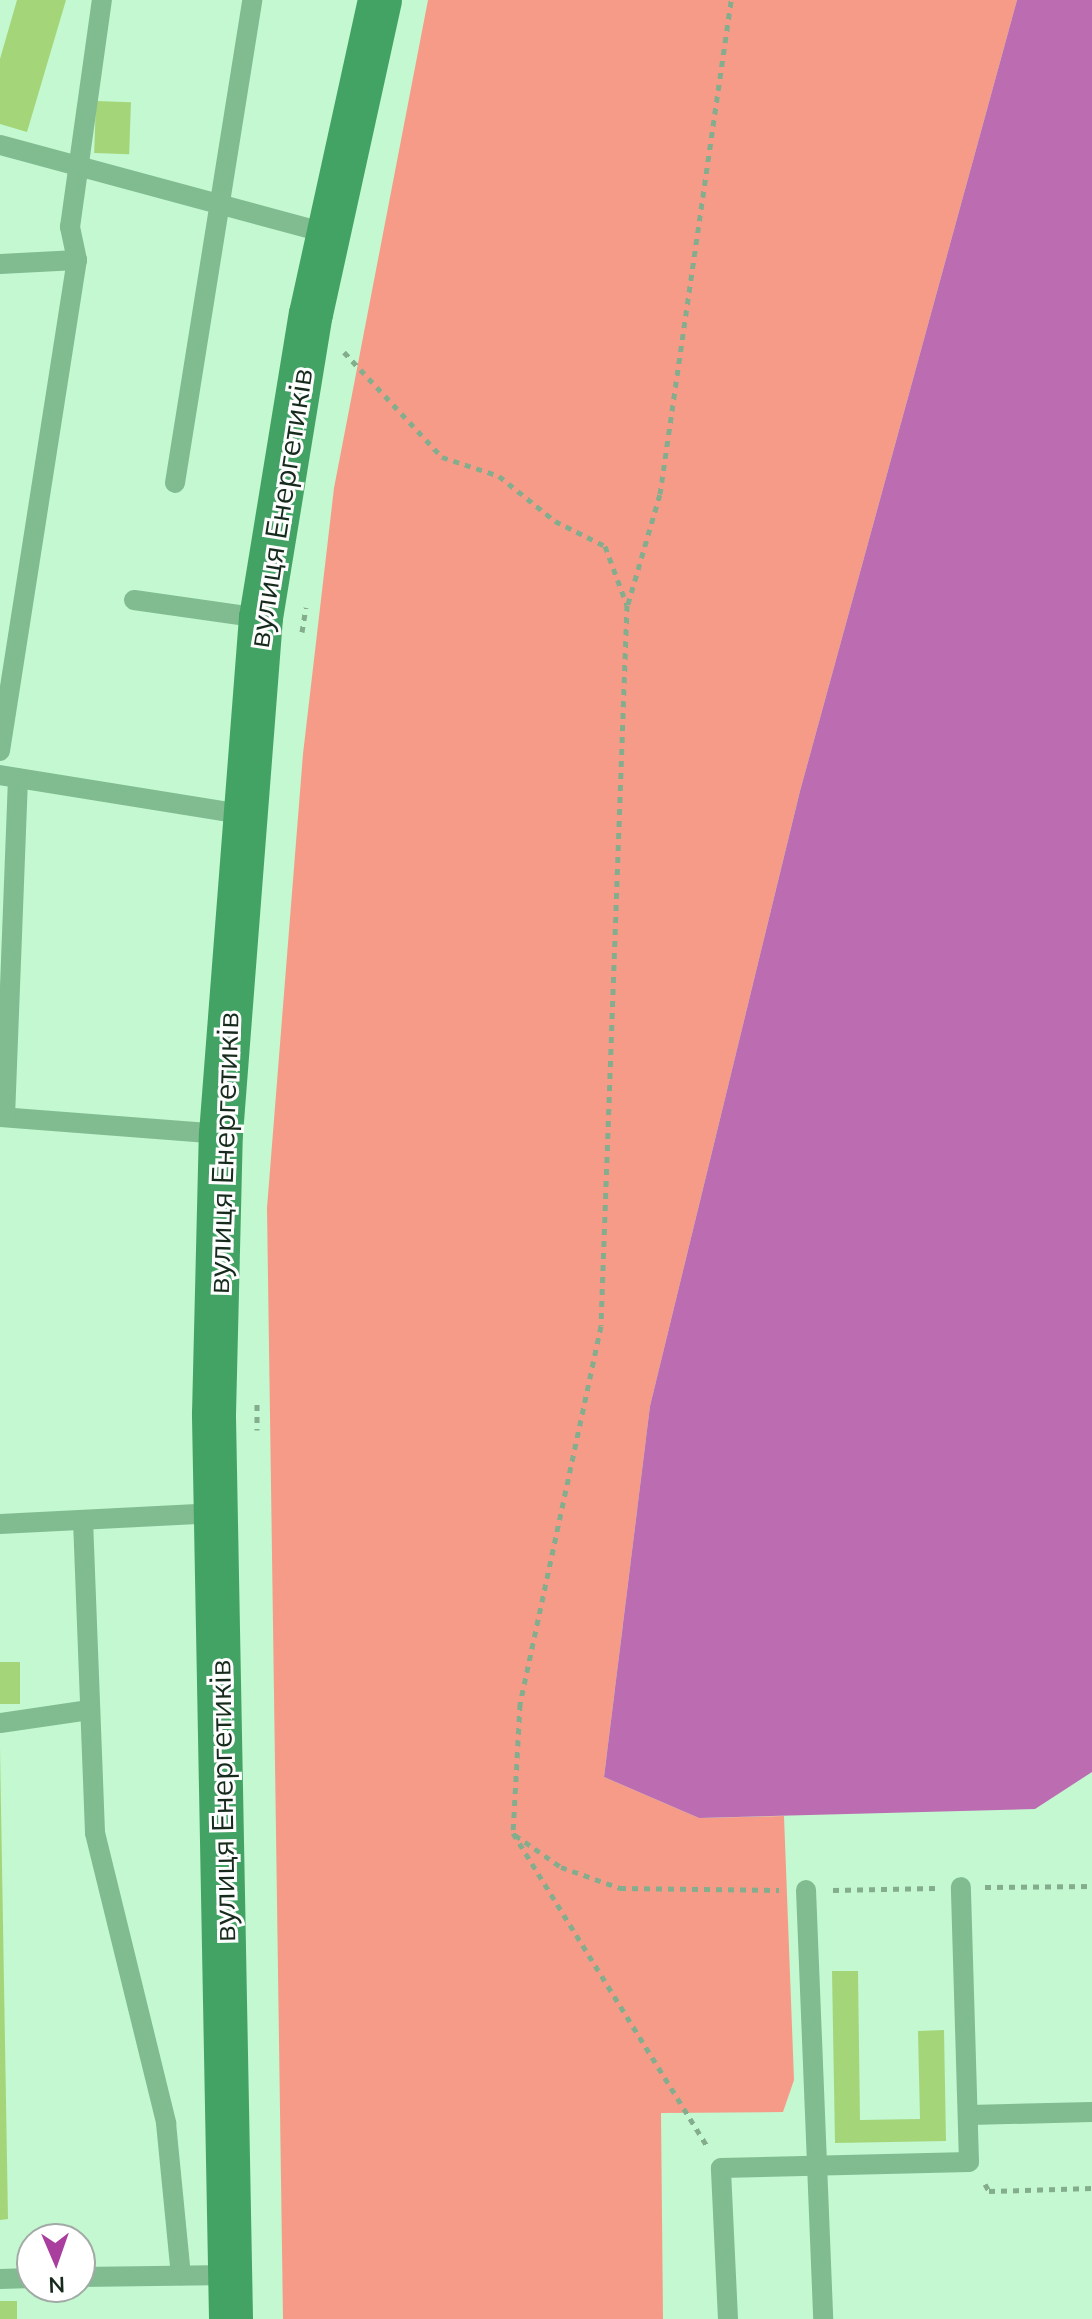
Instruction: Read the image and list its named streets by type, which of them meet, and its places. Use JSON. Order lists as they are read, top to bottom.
{
  "streets": {
    "main road": ["вулиця Енергетиків"]
  },
  "north": "bottom"
}
